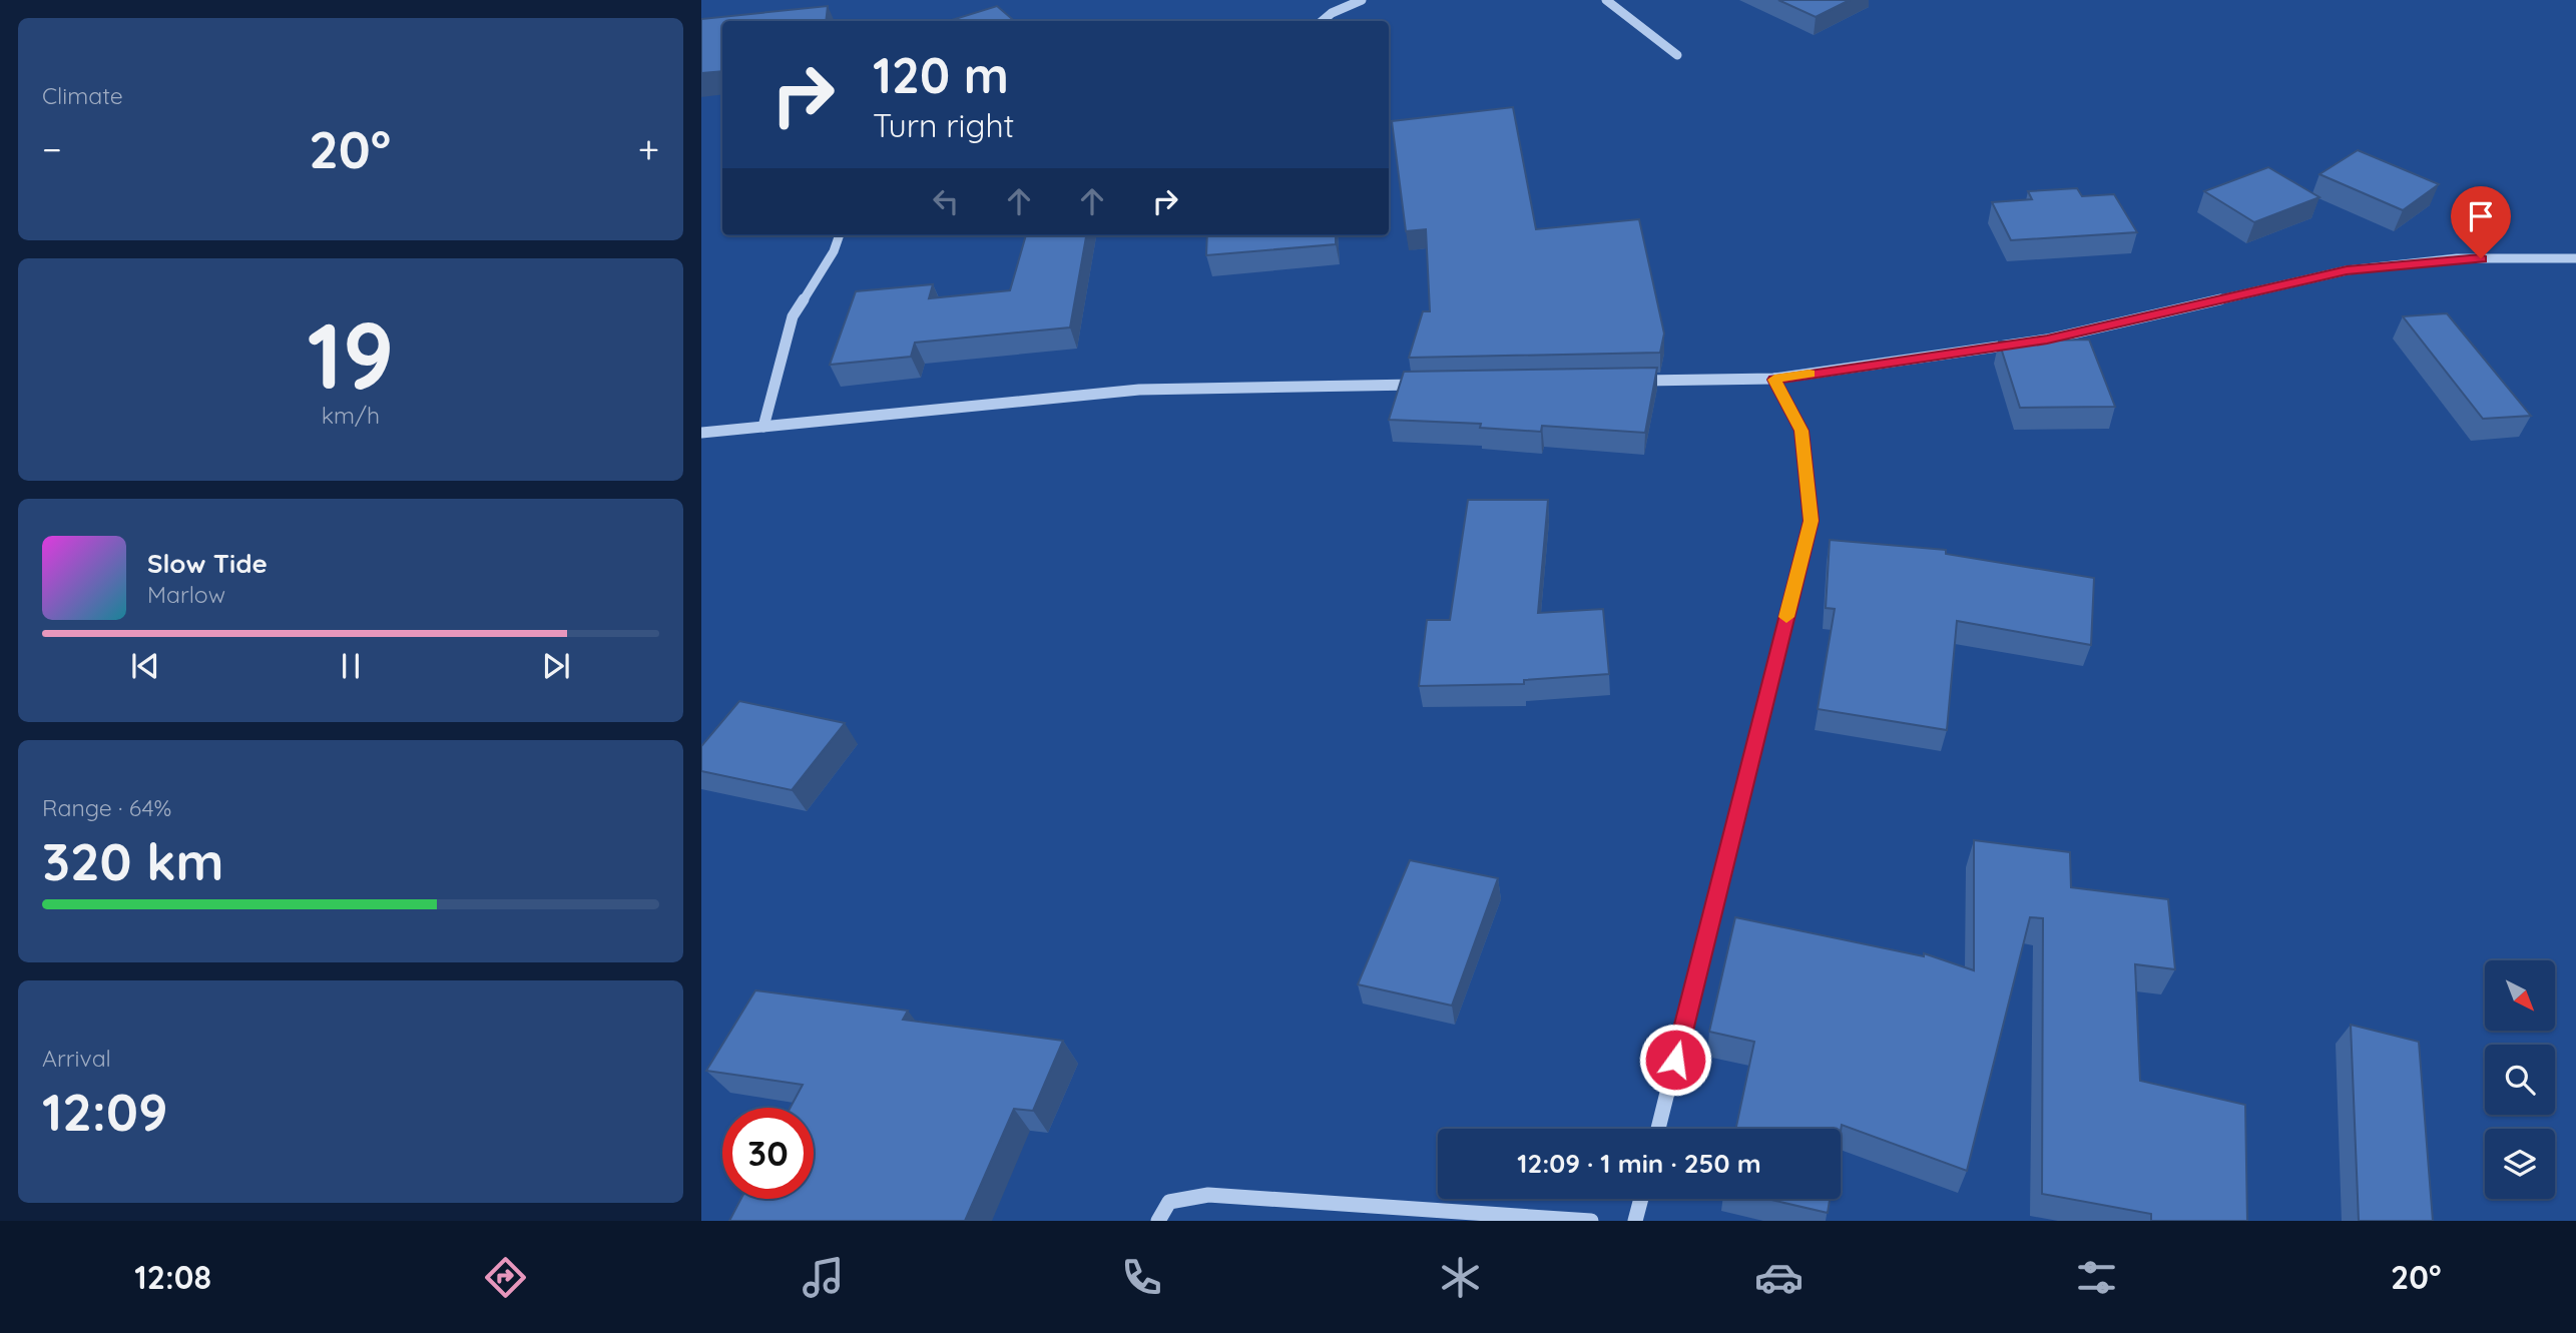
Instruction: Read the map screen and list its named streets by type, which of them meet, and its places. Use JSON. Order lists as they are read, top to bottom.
{
  "north": "bottom right",
  "page": {
    "tile": [
      "Climate",
      ["19", "km/h"],
      ["Range · 64%", "320 km"],
      ["Arrival", "12:09"]
    ],
    "turn": ["120 m", "Turn right"],
    "heat": ["−", "20°", "+"],
    "song": ["Slow Tide", "Marlow"],
    "limit": "30",
    "trip": "12:09 · 1 min · 250 m",
    "tabs": ["12:08", "20°"]
  }
}
